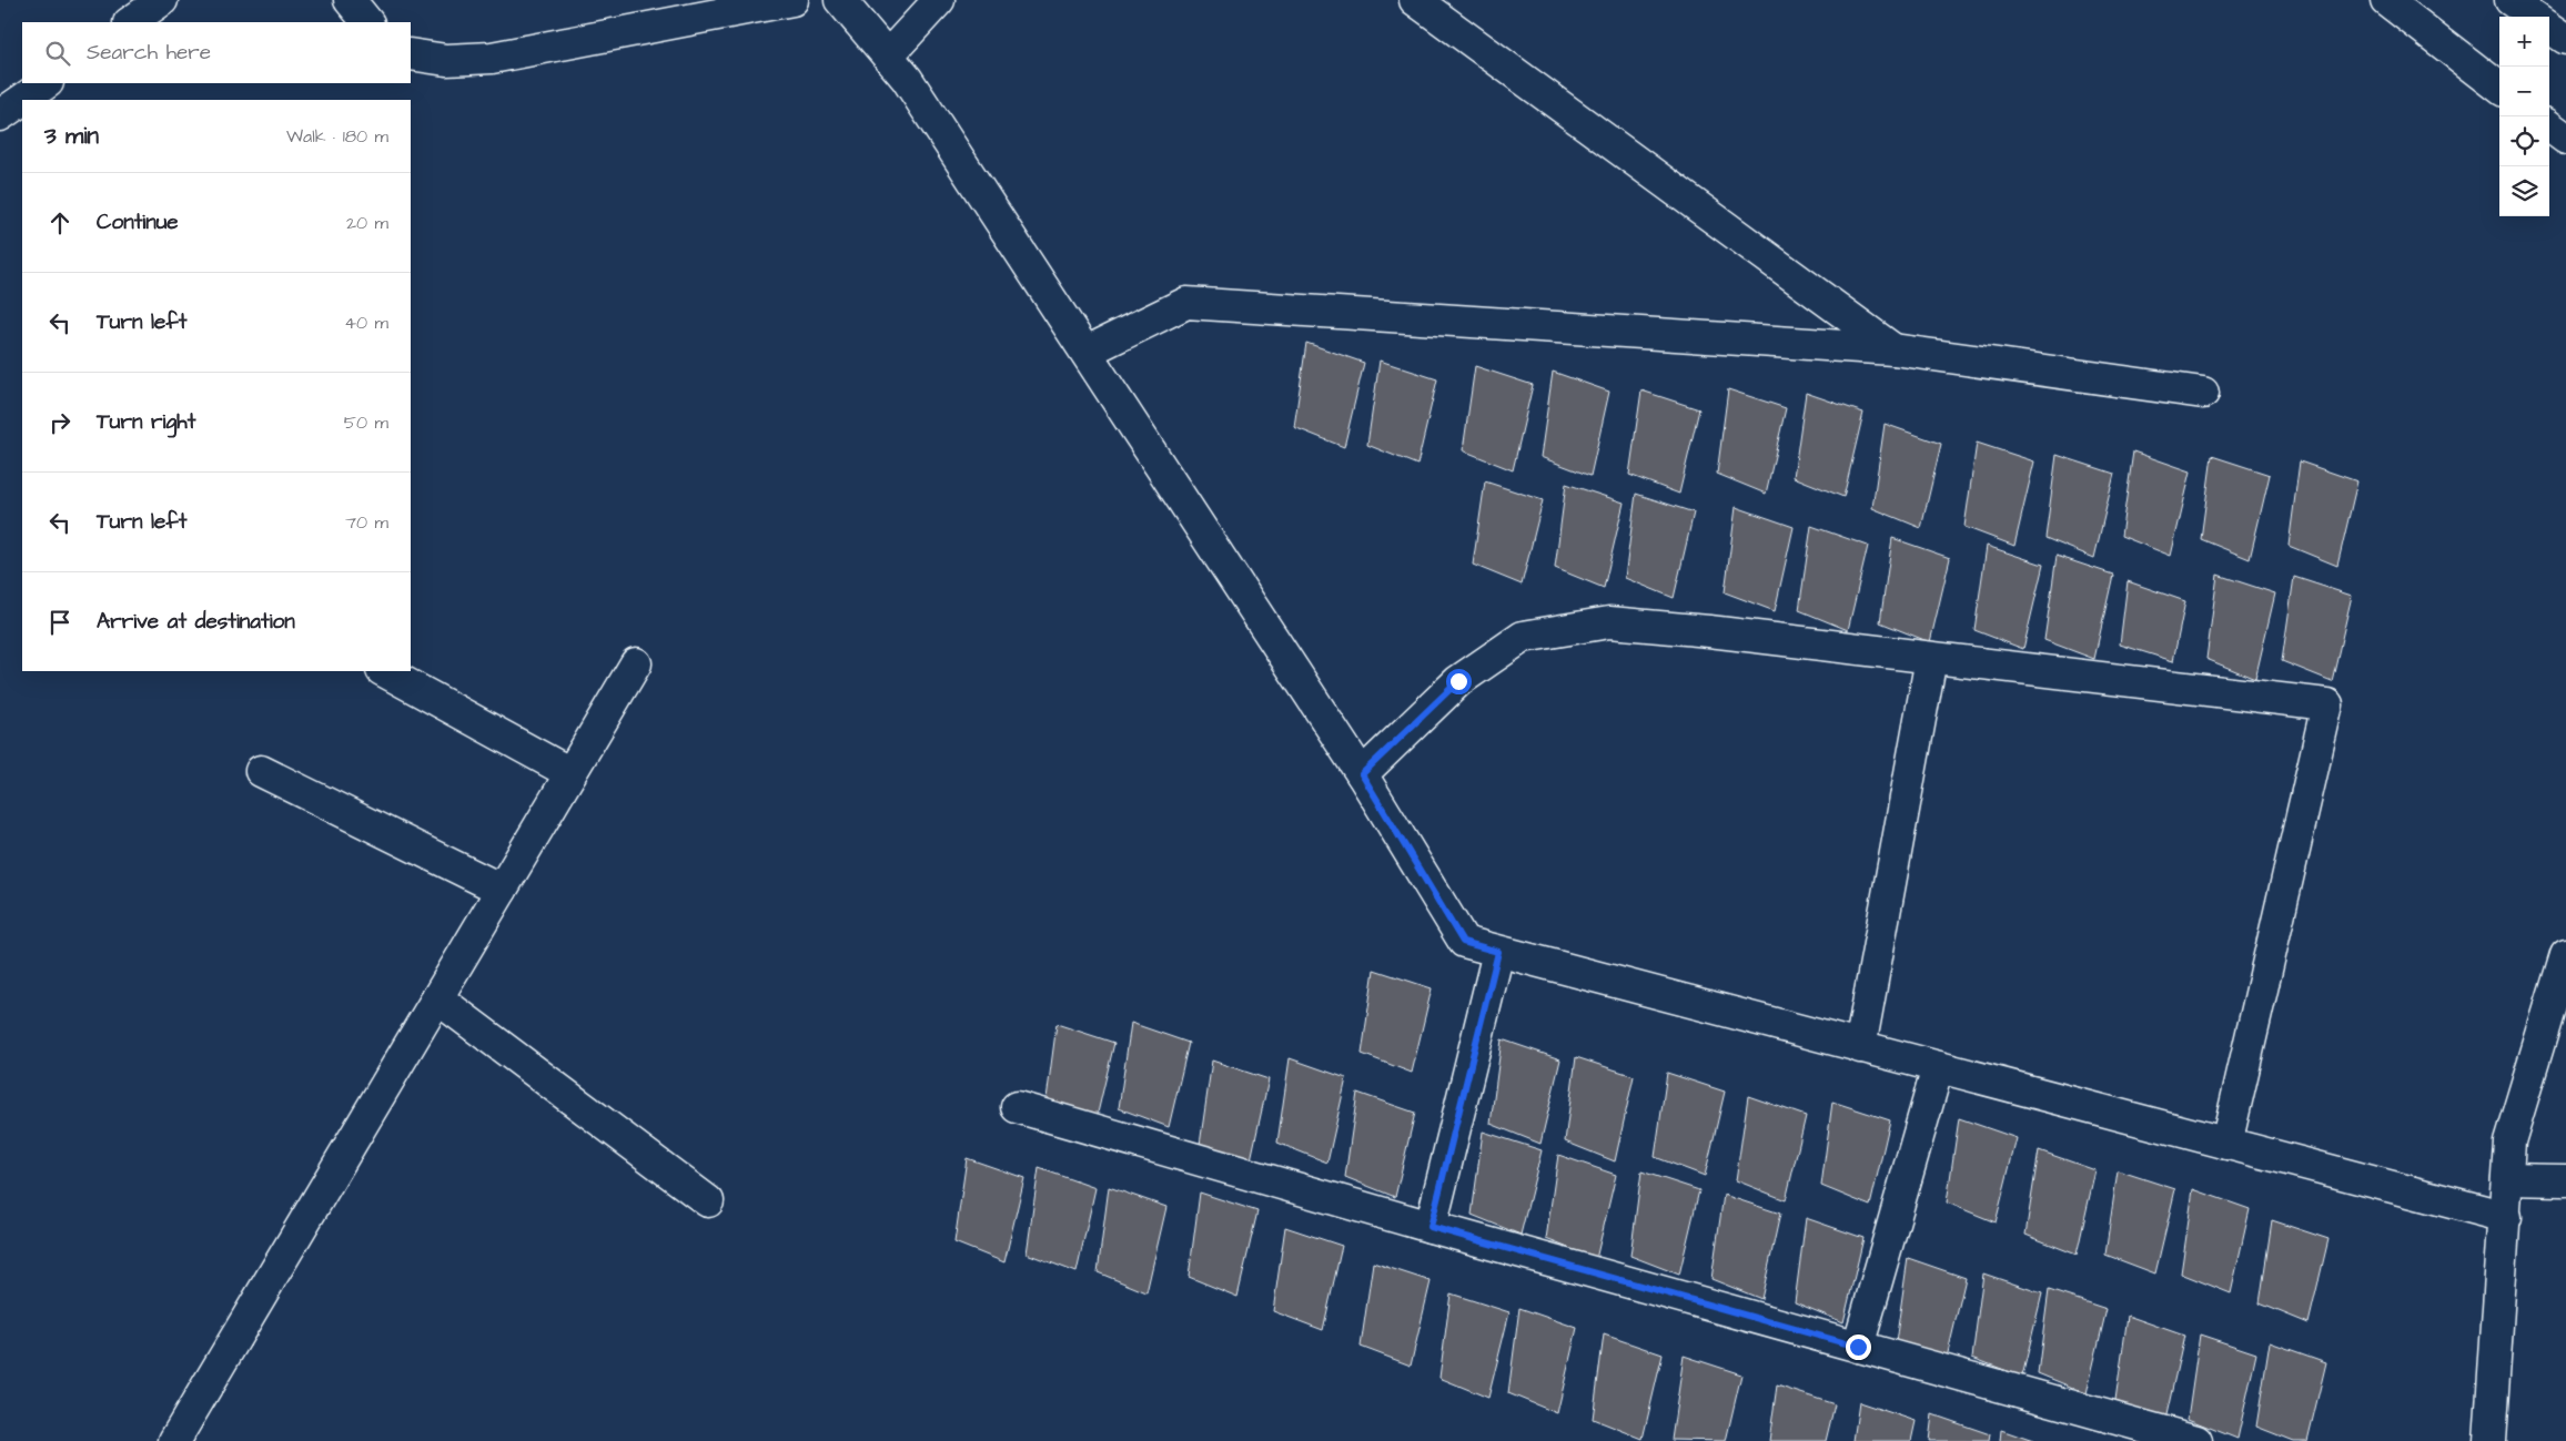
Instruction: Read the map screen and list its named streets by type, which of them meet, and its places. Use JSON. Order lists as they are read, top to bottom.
{
  "page": {
    "map_buttons": ["+", "−"],
    "search": "Search here",
    "heading": ["3 min", "Walk · 180 m"],
    "list": [
      ["Continue", "20 m"],
      ["Turn left", "40 m"],
      ["Turn right", "50 m"],
      ["Turn left", "70 m"],
      "Arrive at destination"
    ]
  }
}
